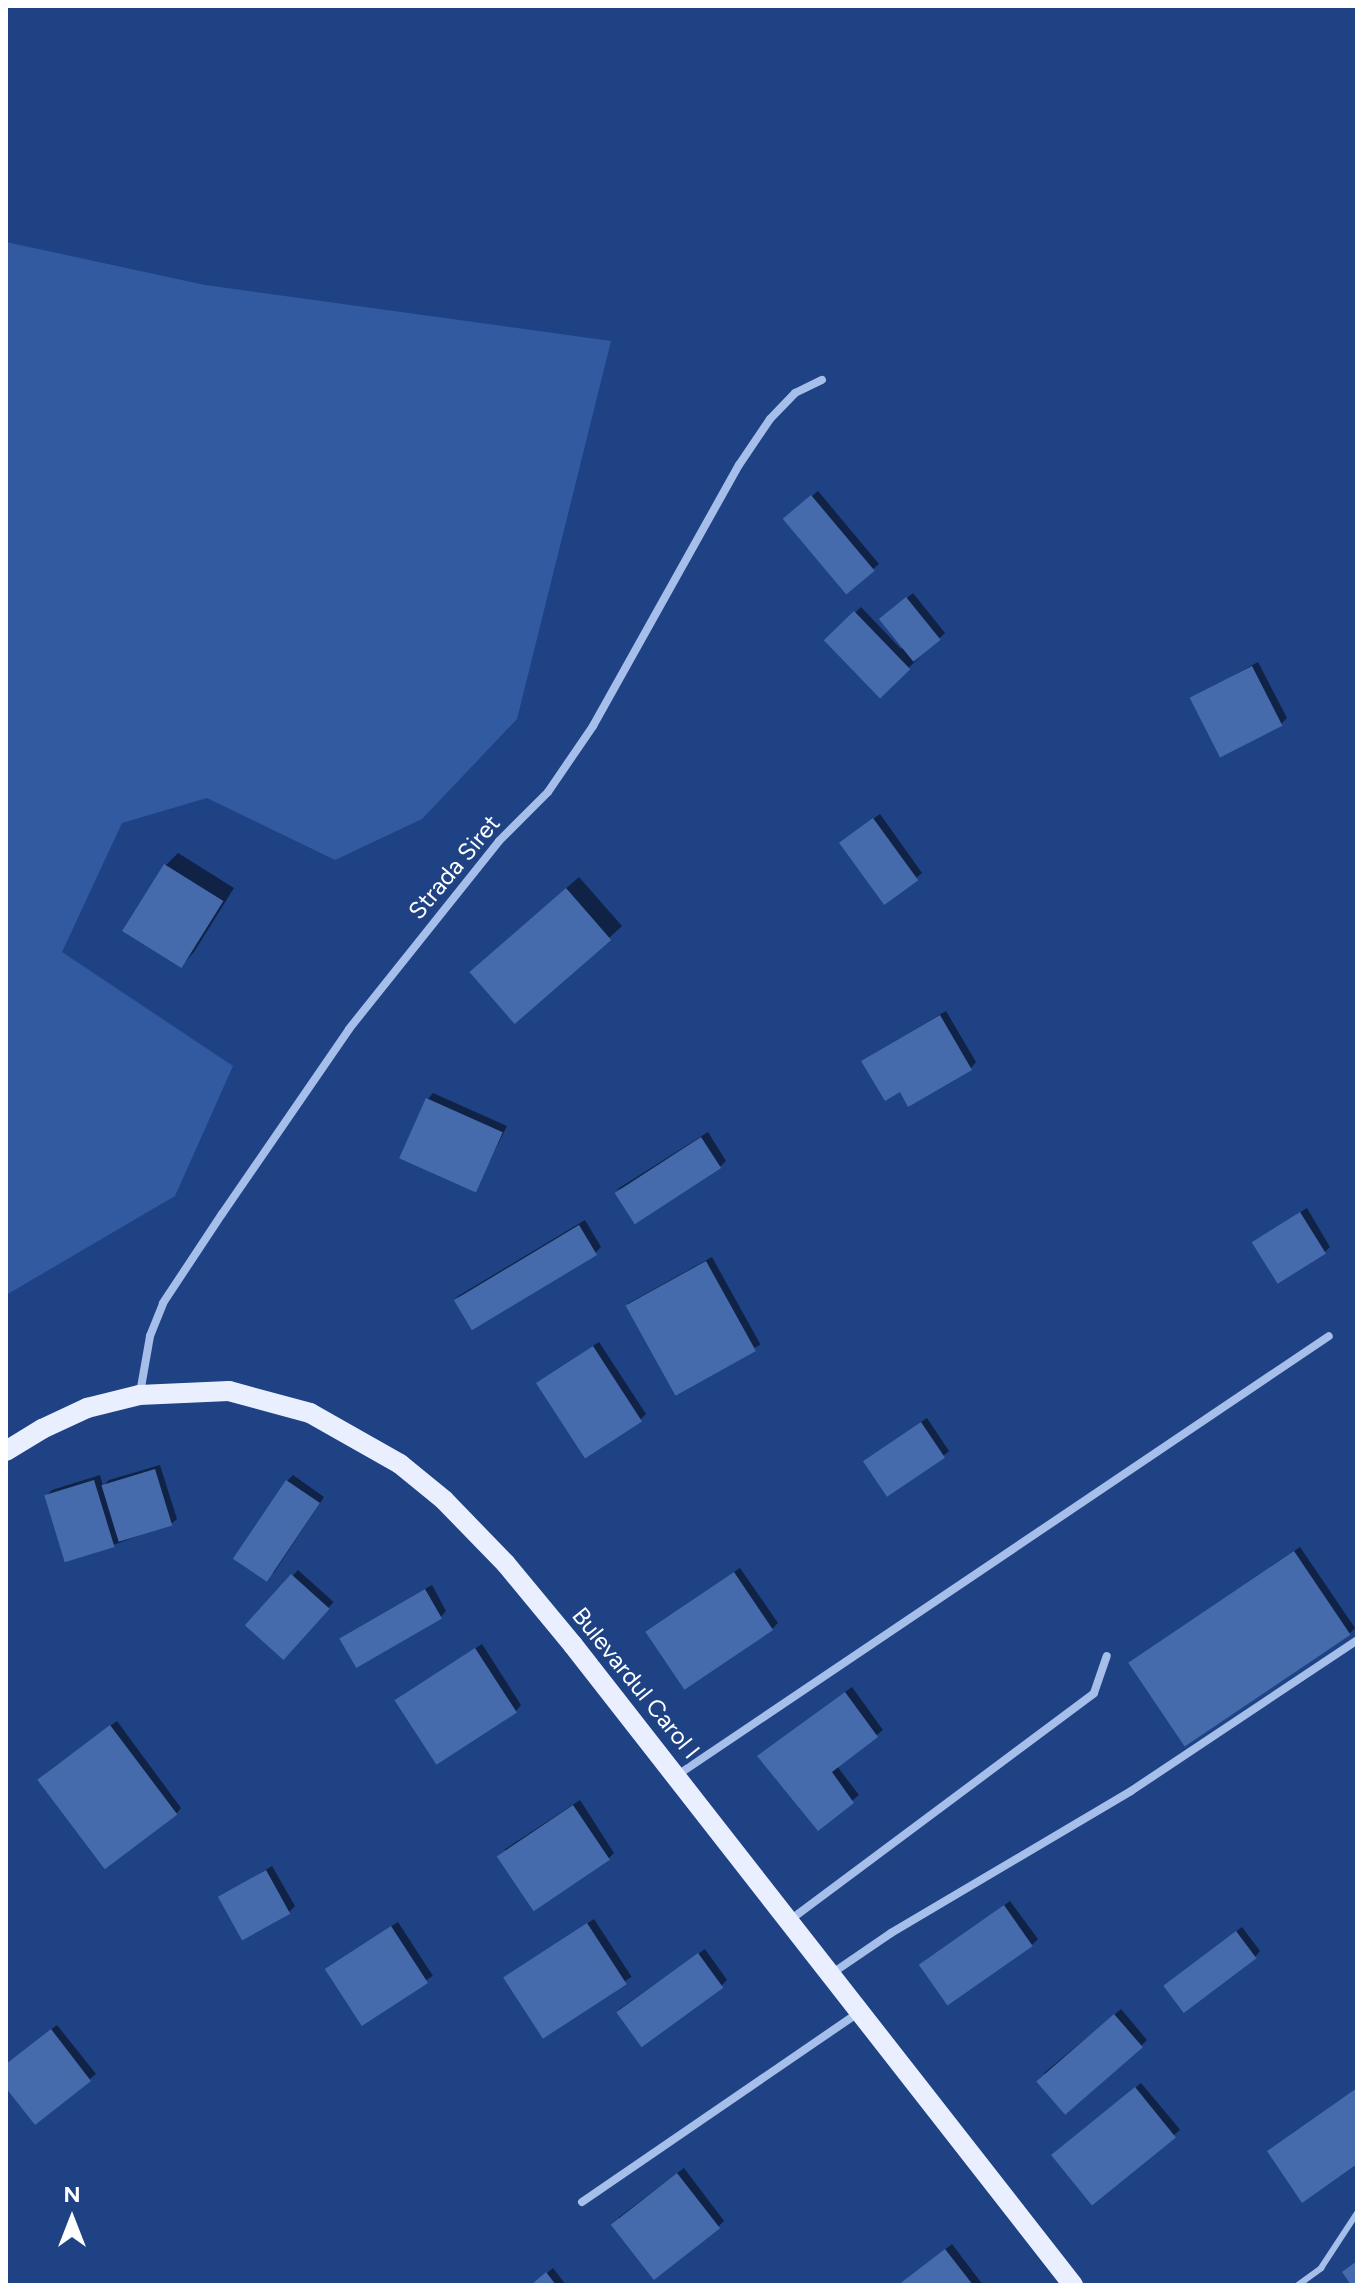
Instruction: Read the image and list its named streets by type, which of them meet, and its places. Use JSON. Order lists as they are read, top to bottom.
{
  "streets": {
    "main road": ["Bulevardul Carol I"],
    "street": ["Strada Siret"]
  },
  "crossings": [
    ["Strada Siret", "Bulevardul Carol I"]
  ],
  "north": "top"
}
